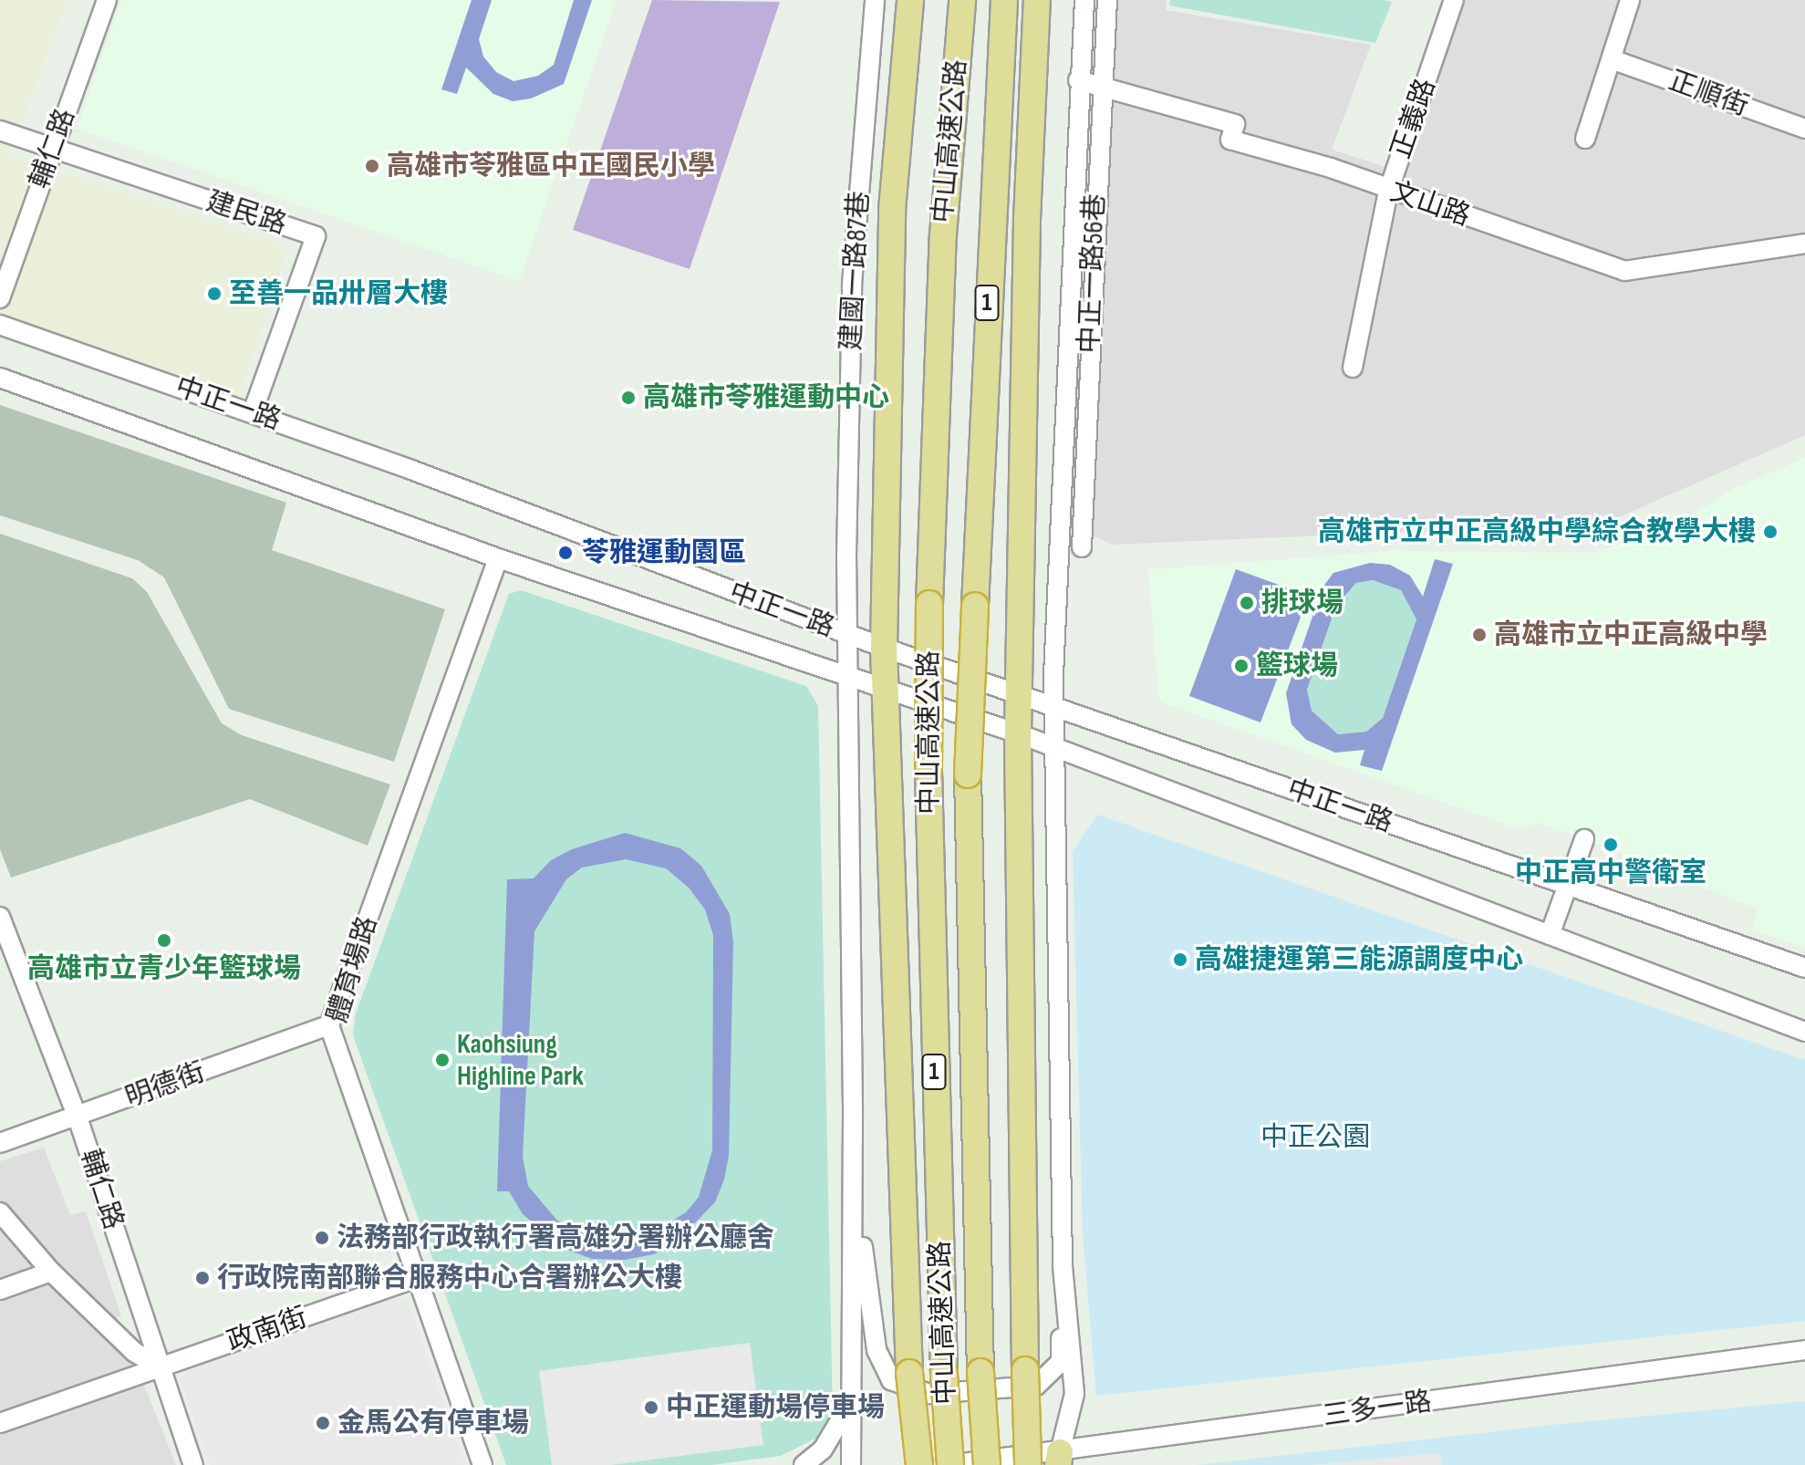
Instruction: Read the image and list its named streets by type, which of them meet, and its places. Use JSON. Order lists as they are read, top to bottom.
{
  "streets": {
    "highway": ["中山高速公路", "1"],
    "street": [
      "正順街",
      "正義路",
      "輔仁路",
      "文山路",
      "建民路",
      "建國一路87巷",
      "中正一路56巷",
      "中正一路",
      "體育場路",
      "明德街",
      "政南街",
      "三多一路"
    ]
  },
  "crossings": [
    ["正義路", "文山路"],
    ["中山高速公路", "三多一路"],
    ["輔仁路", "建民路"],
    ["輔仁路", "明德街"],
    ["輔仁路", "政南街"],
    ["文山路", "中正一路56巷"],
    ["建民路", "中正一路"],
    ["建國一路87巷", "中正一路"],
    ["中正一路", "體育場路"],
    ["體育場路", "明德街"],
    ["體育場路", "政南街"]
  ],
  "parks": ["中正公園"],
  "places": [
    "高雄市苓雅區中正國民小學",
    "至善一品卅層大樓",
    "高雄市苓雅運動中心",
    "高雄市立中正高級中學綜合教學大樓",
    "苓雅運動園區",
    "排球場",
    "高雄市立中正高級中學",
    "籃球場",
    "中正高中警衛室",
    "高雄市立青少年籃球場",
    "高雄捷運第三能源調度中心",
    "Kaohsiung Highline Park",
    "法務部行政執行署高雄分署辦公廳舍",
    "行政院南部聯合服務中心合署辦公大樓",
    "中正運動場停車場",
    "金馬公有停車場"
  ]
}
